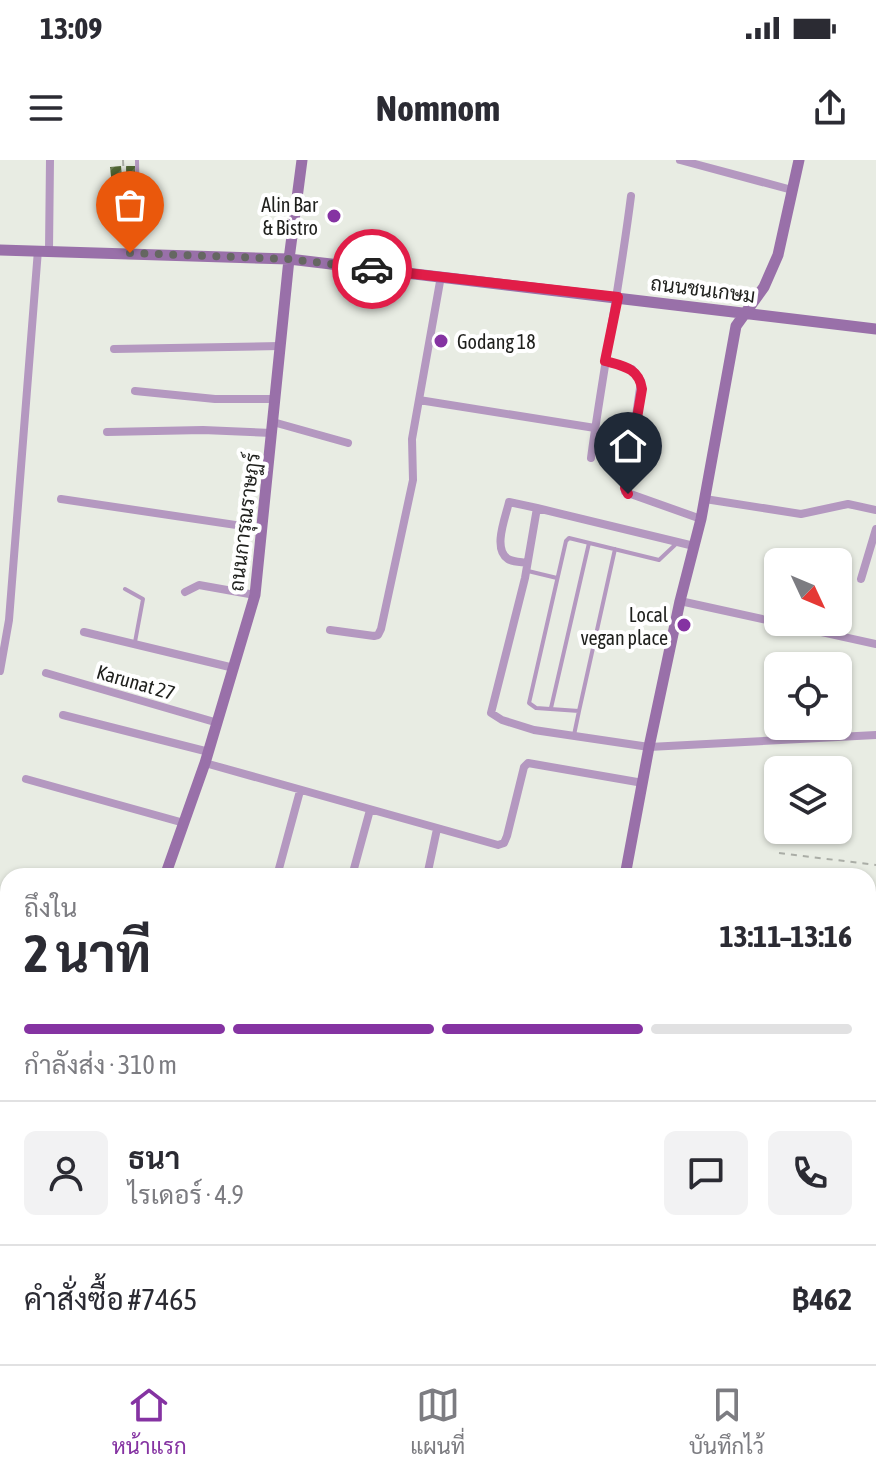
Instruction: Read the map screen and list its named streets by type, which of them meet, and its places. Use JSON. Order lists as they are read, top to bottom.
{
  "streets": {
    "street": ["ถนนชนเกษม", "ถนนการุณราษฏร์", "Karunat 27"]
  },
  "crossings": [
    ["ถนนชนเกษม", "ถนนการุณราษฏร์"],
    ["ถนนการุณราษฏร์", "Karunat 27"]
  ],
  "places": ["Alin Bar & Bistro", "Godang 18", "Local vegan place"],
  "north": "bottom right",
  "page": {
    "status": "13:09",
    "header": "Nomnom",
    "heading": ["2 นาที", "ถึงใน", "13:11–13:16"],
    "panel": [
      "ธนา",
      "ไรเดอร์ · 4.9",
      "คำสั่งซื้อ #7465",
      "฿462"
    ],
    "bar": "กำลังส่ง · 310 m",
    "tabs": ["หน้าแรก", "แผนที่", "บันทึกไว้"]
  }
}
